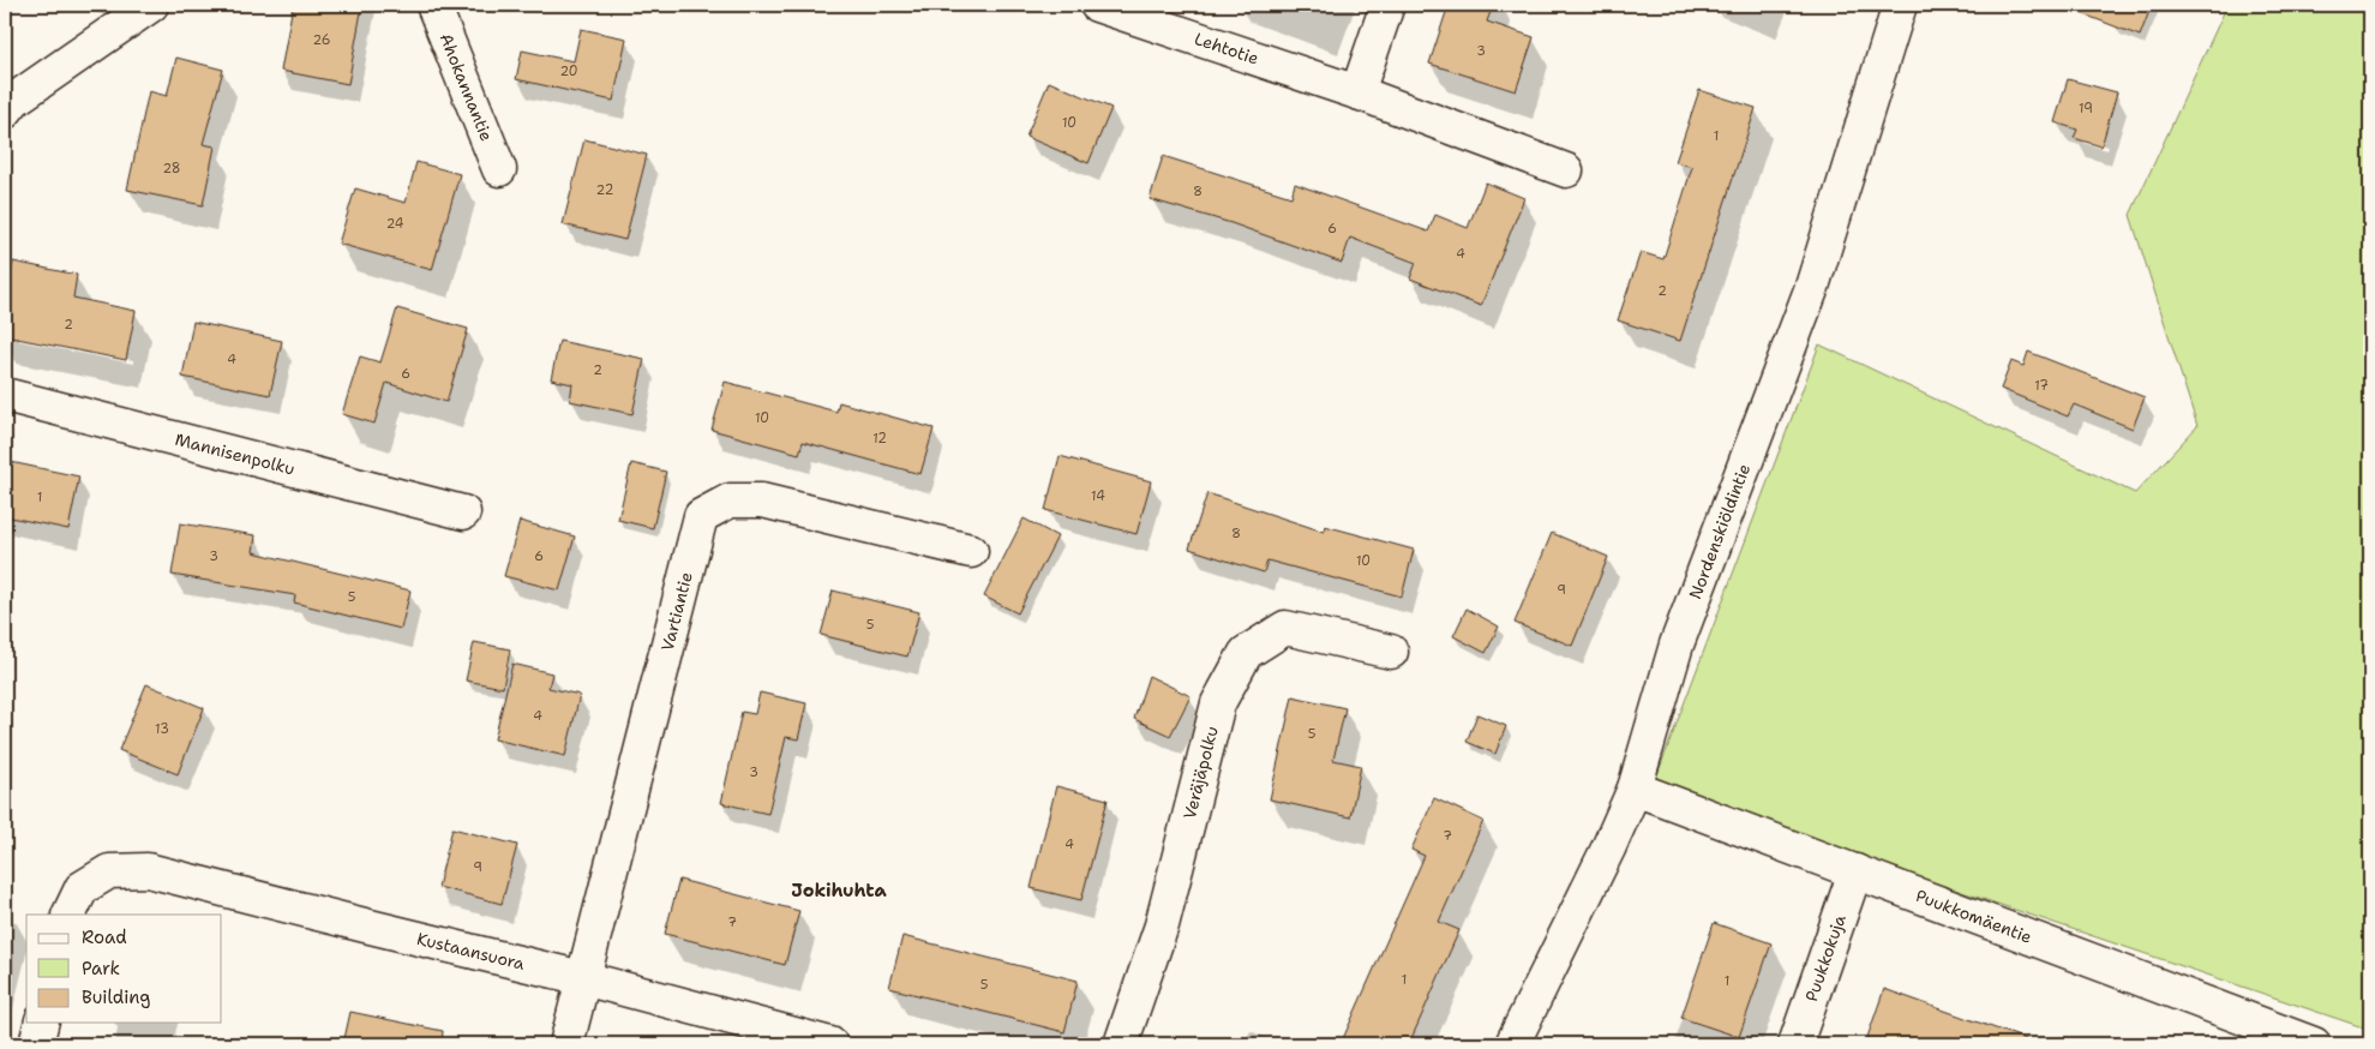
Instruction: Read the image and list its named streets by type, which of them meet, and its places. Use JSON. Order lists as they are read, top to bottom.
{
  "streets": {
    "street": [
      "Lehtotie",
      "Ahokannantie",
      "Mannisenpolku",
      "Nordenskiöldintie",
      "Vartiantie",
      "Veräjäpolku",
      "Puukkomäentie",
      "Kustaansuora",
      "Puukkokuja"
    ]
  },
  "crossings": [
    ["Nordenskiöldintie", "Puukkomäentie"],
    ["Vartiantie", "Kustaansuora"],
    ["Puukkomäentie", "Puukkokuja"]
  ],
  "districts": ["Jokihuhta"],
  "house_numbers": [
    "26",
    "3",
    "20",
    "19",
    "10",
    "1",
    "28",
    "22",
    "8",
    "24",
    "6",
    "4",
    "2",
    "2",
    "4",
    "2",
    "6",
    "17",
    "10",
    "12",
    "14",
    "1",
    "8",
    "3",
    "6",
    "10",
    "9",
    "5",
    "5",
    "4",
    "13",
    "5",
    "3",
    "7",
    "4",
    "9",
    "7",
    "1",
    "1",
    "5"
  ],
  "legend": ["Road", "Park", "Building"]
}
